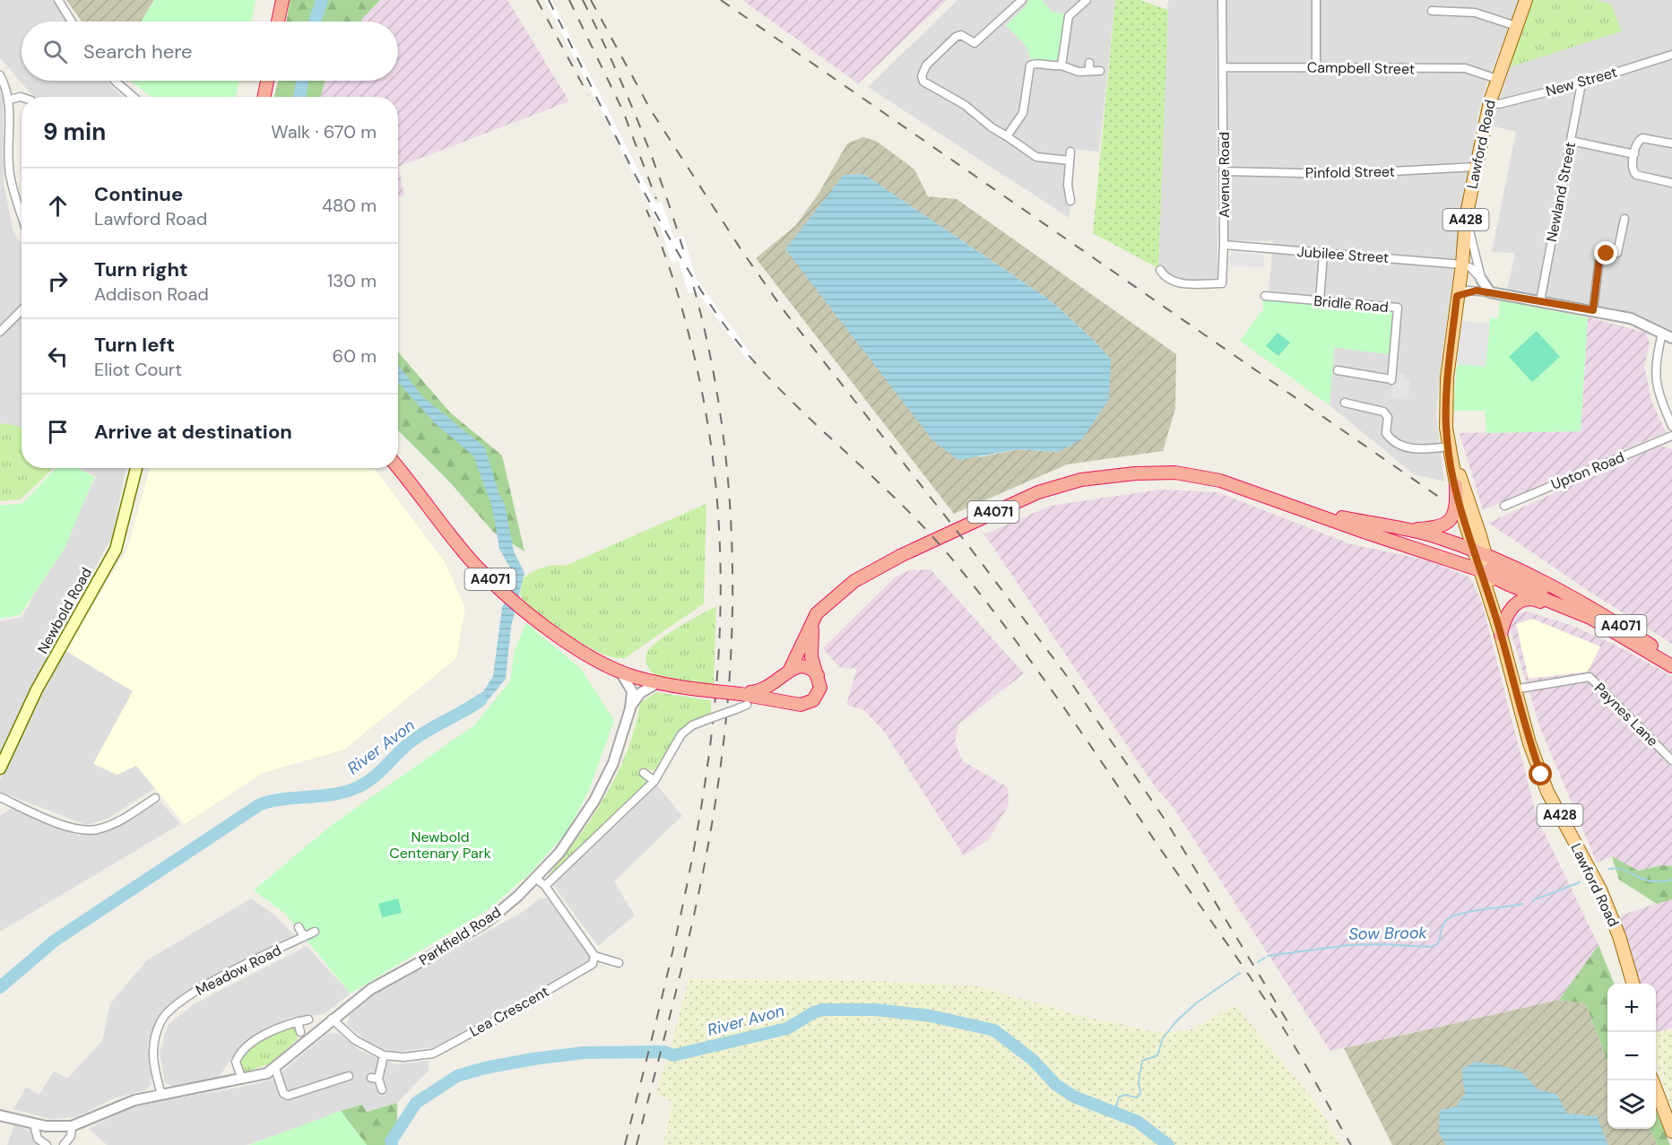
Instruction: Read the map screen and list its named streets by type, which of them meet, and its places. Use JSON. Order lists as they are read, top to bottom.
{
  "streets": {
    "highway": ["A4071"],
    "main road": ["Lawford Road", "A428", "Newbold Road"],
    "street": [
      "Campbell Street",
      "New Street",
      "Pinfold Street",
      "Avenue Road",
      "Newland Street",
      "Jubilee Street",
      "Bridle Road",
      "Upton Road",
      "Paynes Lane",
      "Parkfield Road",
      "Meadow Road",
      "Lea Crescent"
    ]
  },
  "crossings": [
    ["Campbell Street", "Lawford Road"],
    ["Campbell Street", "Avenue Road"],
    ["New Street", "Lawford Road"],
    ["New Street", "Newland Street"],
    ["Lawford Road", "Pinfold Street"],
    ["Lawford Road", "Jubilee Street"],
    ["Lawford Road", "A4071"],
    ["Lawford Road", "Paynes Lane"],
    ["Pinfold Street", "Avenue Road"],
    ["Avenue Road", "Jubilee Street"],
    ["A4071", "Parkfield Road"],
    ["Parkfield Road", "Meadow Road"],
    ["Parkfield Road", "Lea Crescent"]
  ],
  "water": ["River Avon", "Sow Brook"],
  "parks": ["Newbold Centenary Park"],
  "page": {
    "search": "Search here",
    "heading": ["9 min", "Walk · 670 m"],
    "list": [
      ["Continue", "Lawford Road", "480 m"],
      ["Turn right", "Addison Road", "130 m"],
      ["Turn left", "Eliot Court", "60 m"],
      "Arrive at destination"
    ],
    "map_buttons": ["+", "−"]
  }
}
